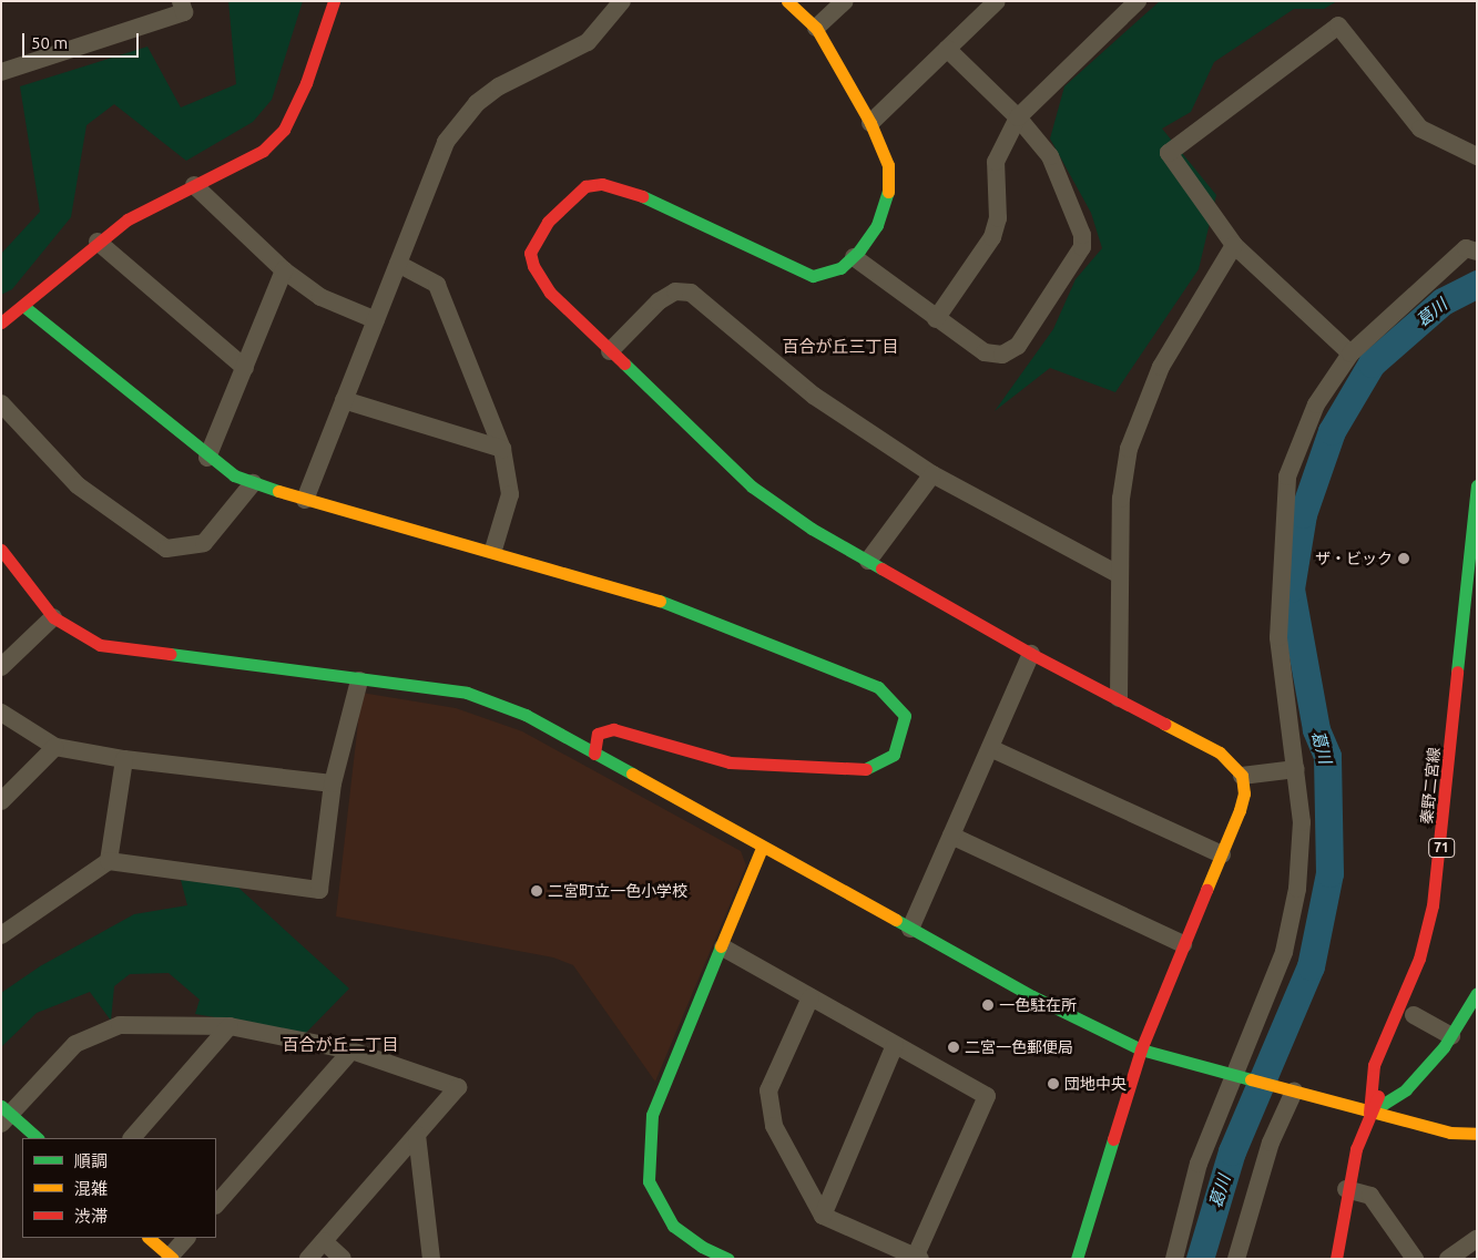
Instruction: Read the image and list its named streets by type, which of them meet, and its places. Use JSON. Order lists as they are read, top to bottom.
{
  "streets": {
    "street": ["秦野二宮線", "71"]
  },
  "districts": ["百合が丘三丁目", "百合が丘二丁目"],
  "water": ["葛川"],
  "places": [
    "ザ・ビック",
    "二宮町立一色小学校",
    "一色駐在所",
    "二宮一色郵便局",
    "団地中央"
  ],
  "legend": ["順調", "混雑", "渋滞"],
  "scale_bar": "50 m"
}
